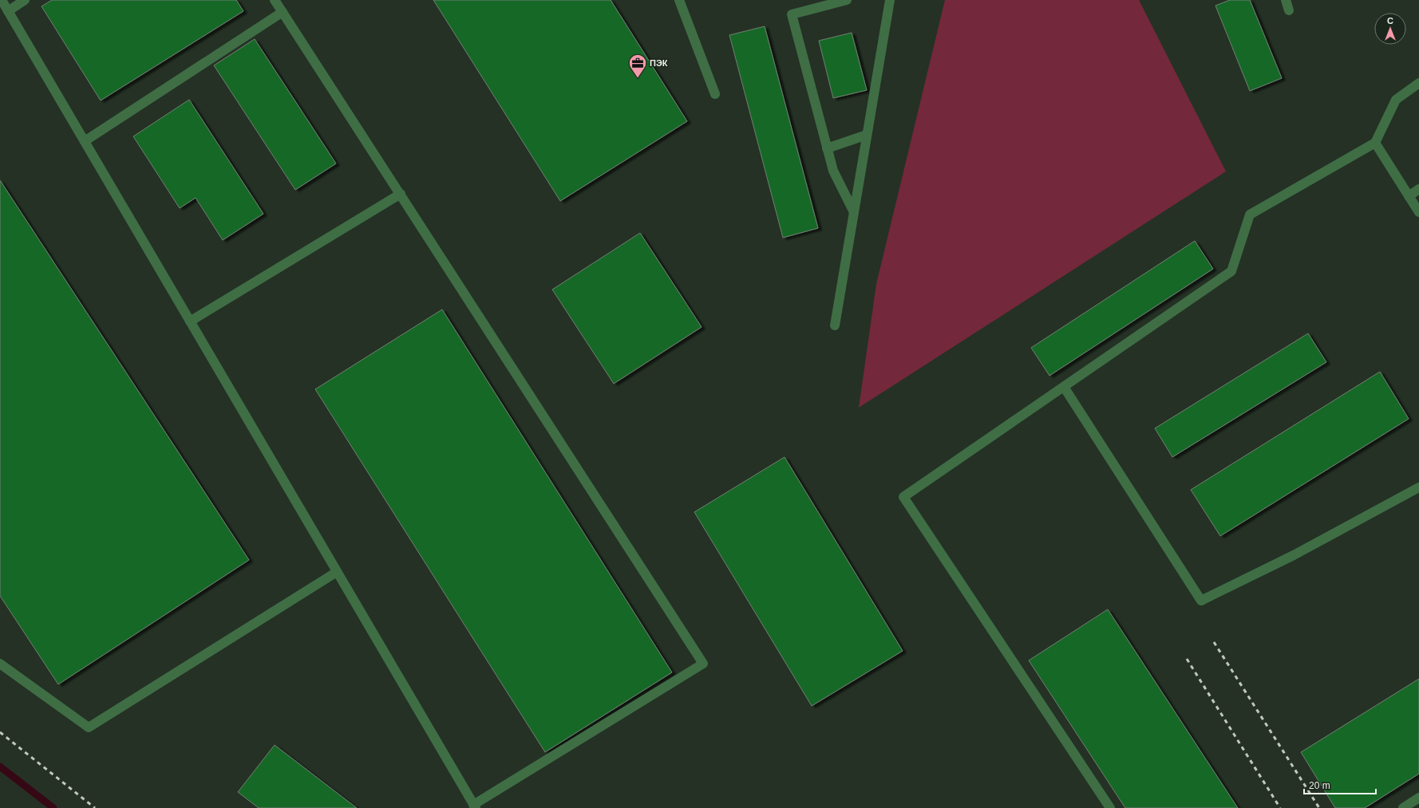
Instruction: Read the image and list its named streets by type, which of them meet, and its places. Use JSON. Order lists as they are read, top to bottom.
{
  "places": {
    "office": ["ПЭК"]
  },
  "scale_bar": "20 m",
  "north": "top"
}
